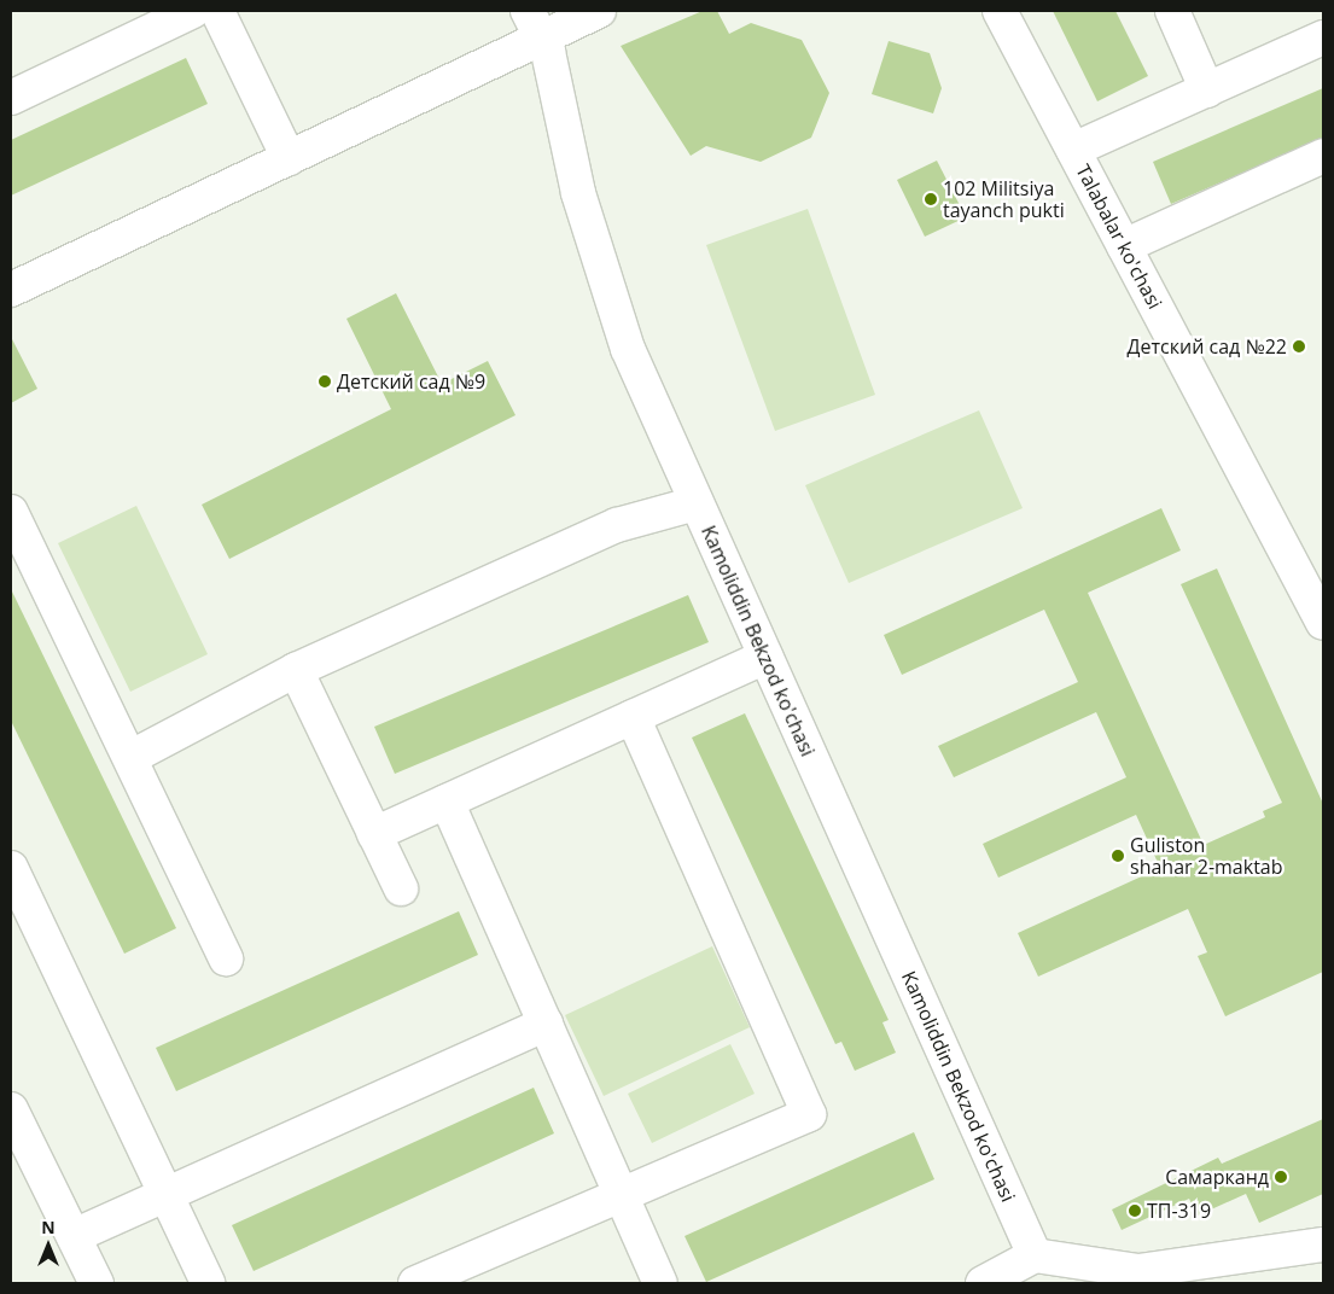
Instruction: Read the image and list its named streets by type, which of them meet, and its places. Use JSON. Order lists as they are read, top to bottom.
{
  "streets": {
    "street": ["Talabalar ko'chasi", "Kamoliddin Bekzod ko'chasi"]
  },
  "places": [
    "102 Militsiya tayanch pukti",
    "Детский сад №22",
    "Детский сад №9",
    "Guliston shahar 2-maktab",
    "Самарканд",
    "ТП-319"
  ],
  "north": "top"
}
